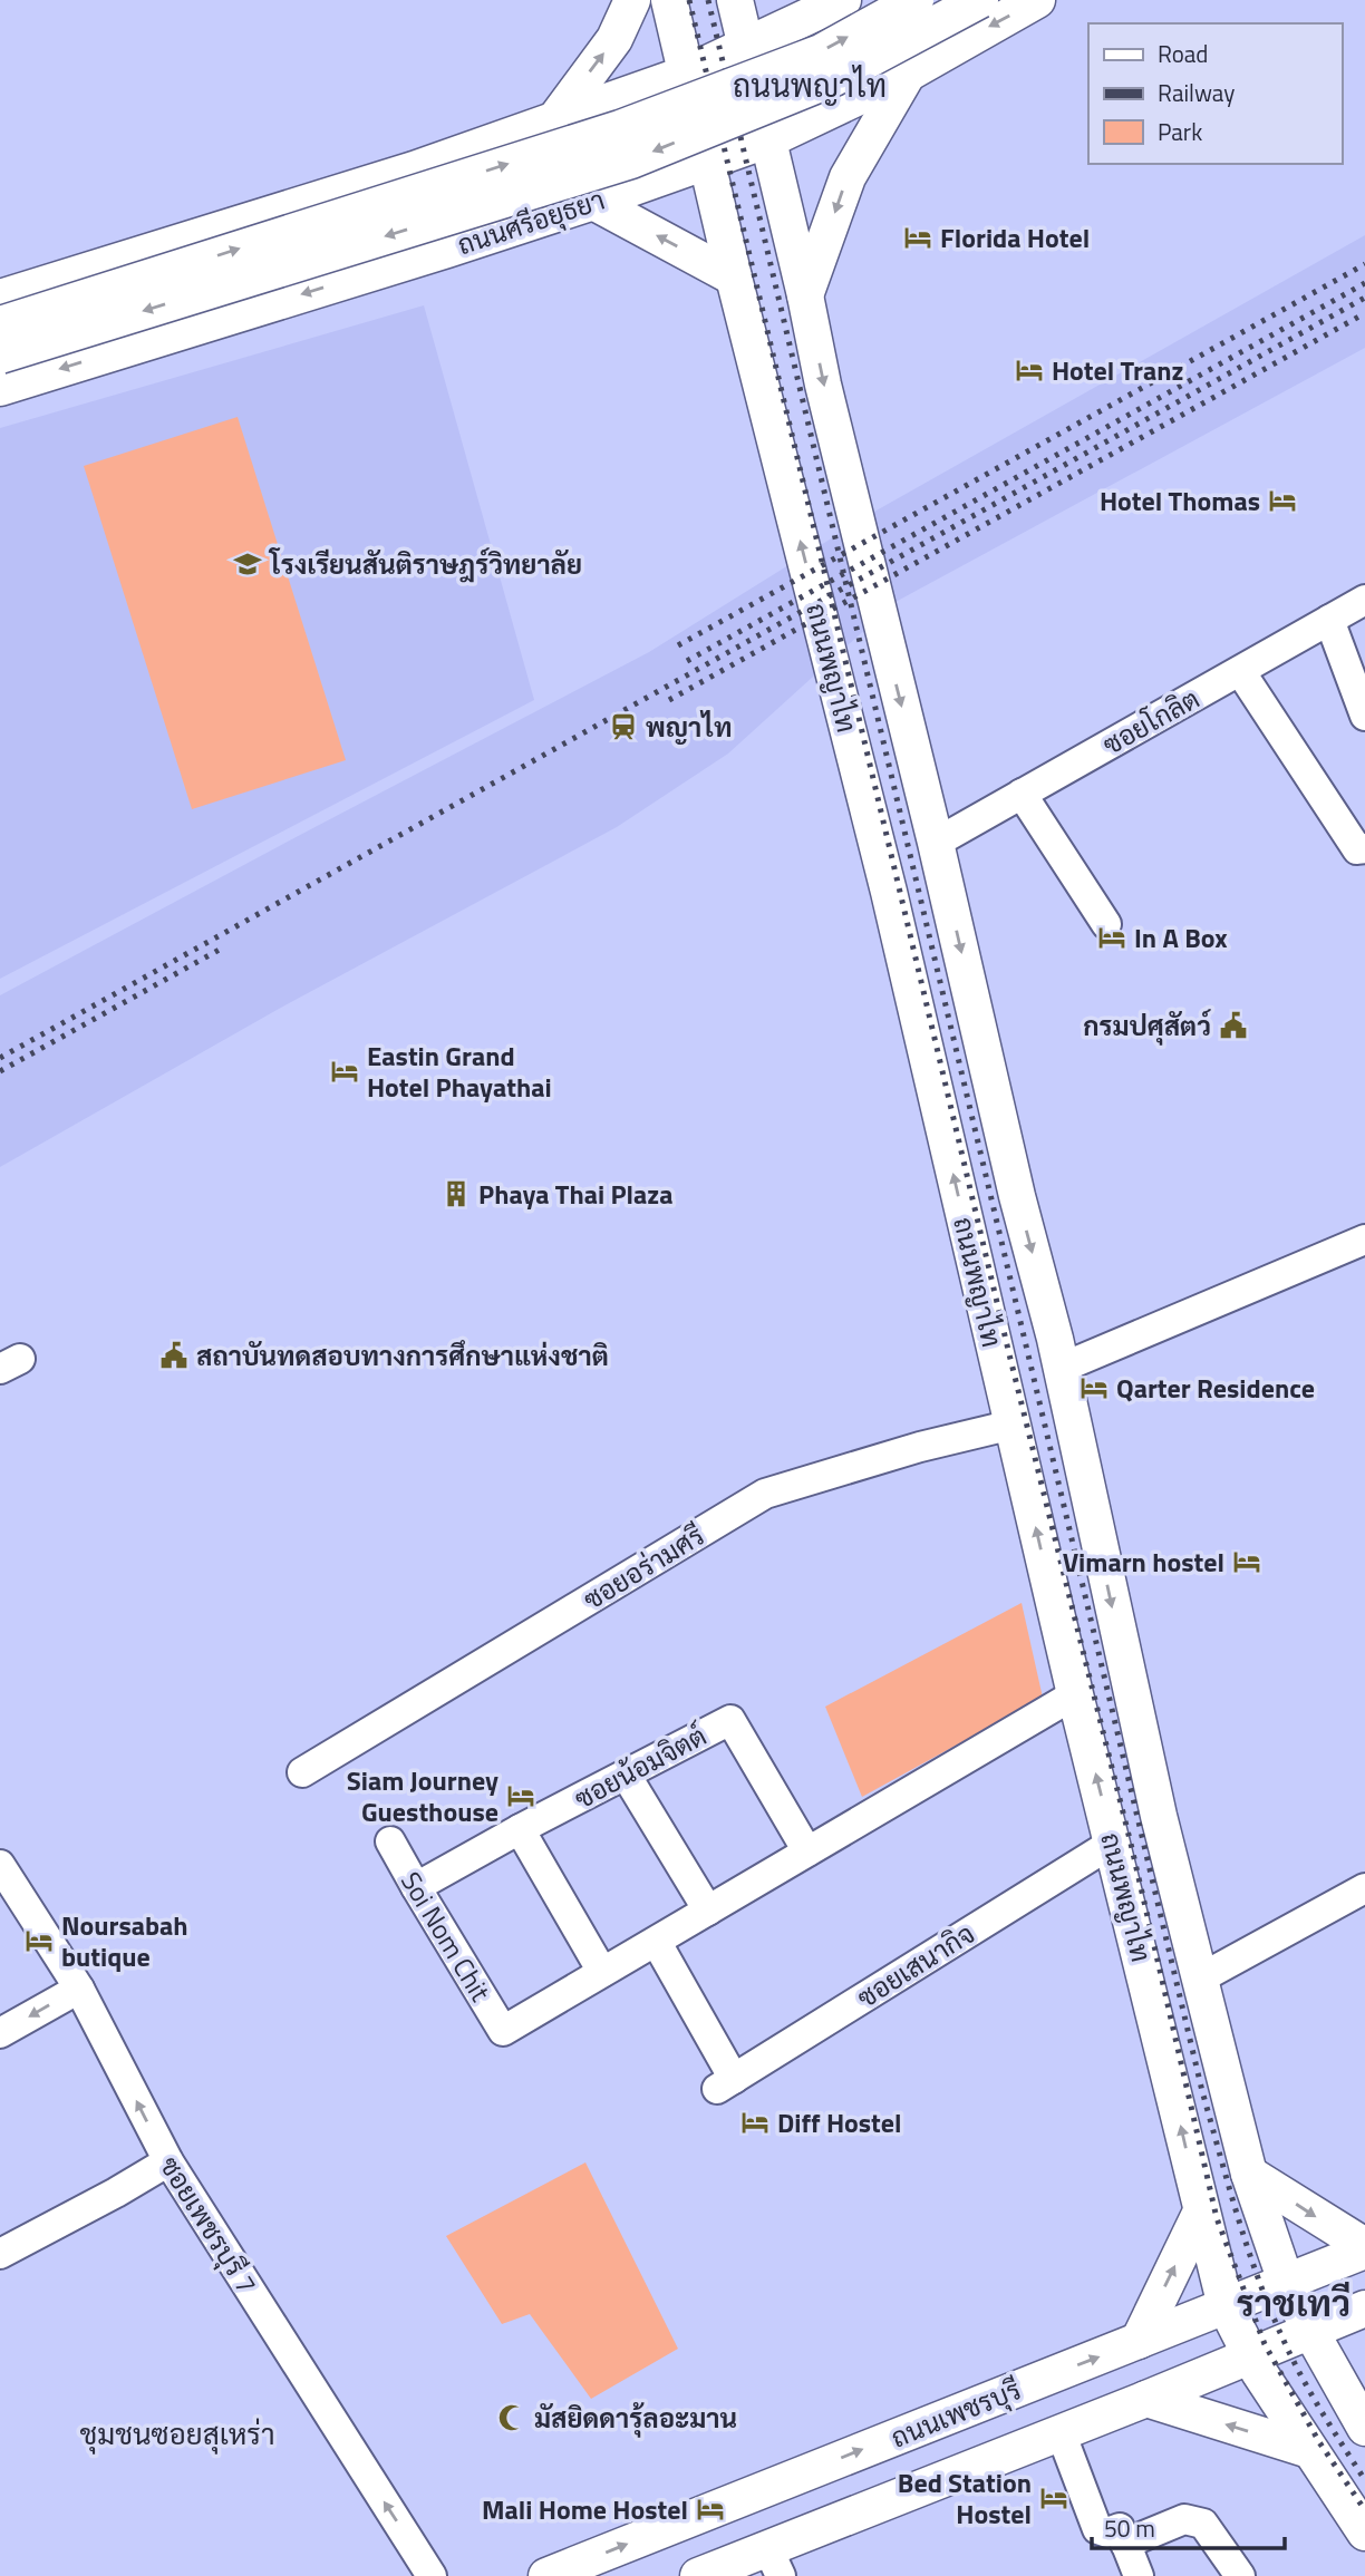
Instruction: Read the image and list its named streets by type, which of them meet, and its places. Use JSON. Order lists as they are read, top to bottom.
{
  "streets": {
    "main road": ["ถนนศรีอยุธยา", "ถนนพญาไท", "ถนนเพชรบุรี"],
    "street": [
      "ซอยโกลิต",
      "ซอยอร่ามศรี",
      "ซอยน้อมจิตต์",
      "Soi Nom Chit",
      "ซอยเสนากิจ",
      "ซอยเพชรบุรี 7"
    ]
  },
  "crossings": [
    ["ถนนศรีอยุธยา", "ถนนพญาไท"],
    ["ถนนพญาไท", "ซอยโกลิต"],
    ["ถนนพญาไท", "ซอยอร่ามศรี"],
    ["ถนนพญาไท", "ซอยเสนากิจ"],
    ["ถนนพญาไท", "ถนนเพชรบุรี"],
    ["ซอยน้อมจิตต์", "Soi Nom Chit"]
  ],
  "one_way": ["ซอยเพชรบุรี 7"],
  "districts": ["ถนนพญาไท", "ราชเทวี", "ชุมชนซอยสุเหร่า"],
  "places": {
    "hotel": [
      "Florida Hotel",
      "Hotel Tranz",
      "Hotel Thomas",
      "In A Box",
      "Eastin Grand Hotel Phayathai",
      "Qarter Residence",
      "Vimarn hostel",
      "Siam Journey Guesthouse",
      "Noursabah butique",
      "Diff Hostel",
      "Bed Station Hostel",
      "Mali Home Hostel"
    ],
    "school or university": ["โรงเรียนสันติราษฎร์วิทยาลัย"],
    "station": ["พญาไท"],
    "public building": ["กรมปศุสัตว์", "สถาบันทดสอบทางการศึกษาแห่งชาติ"],
    "building": ["Phaya Thai Plaza"],
    "mosque": ["มัสยิดดารุ้ลอะมาน"]
  },
  "legend": ["Road", "Railway", "Park"],
  "scale_bar": "50 m"
}
